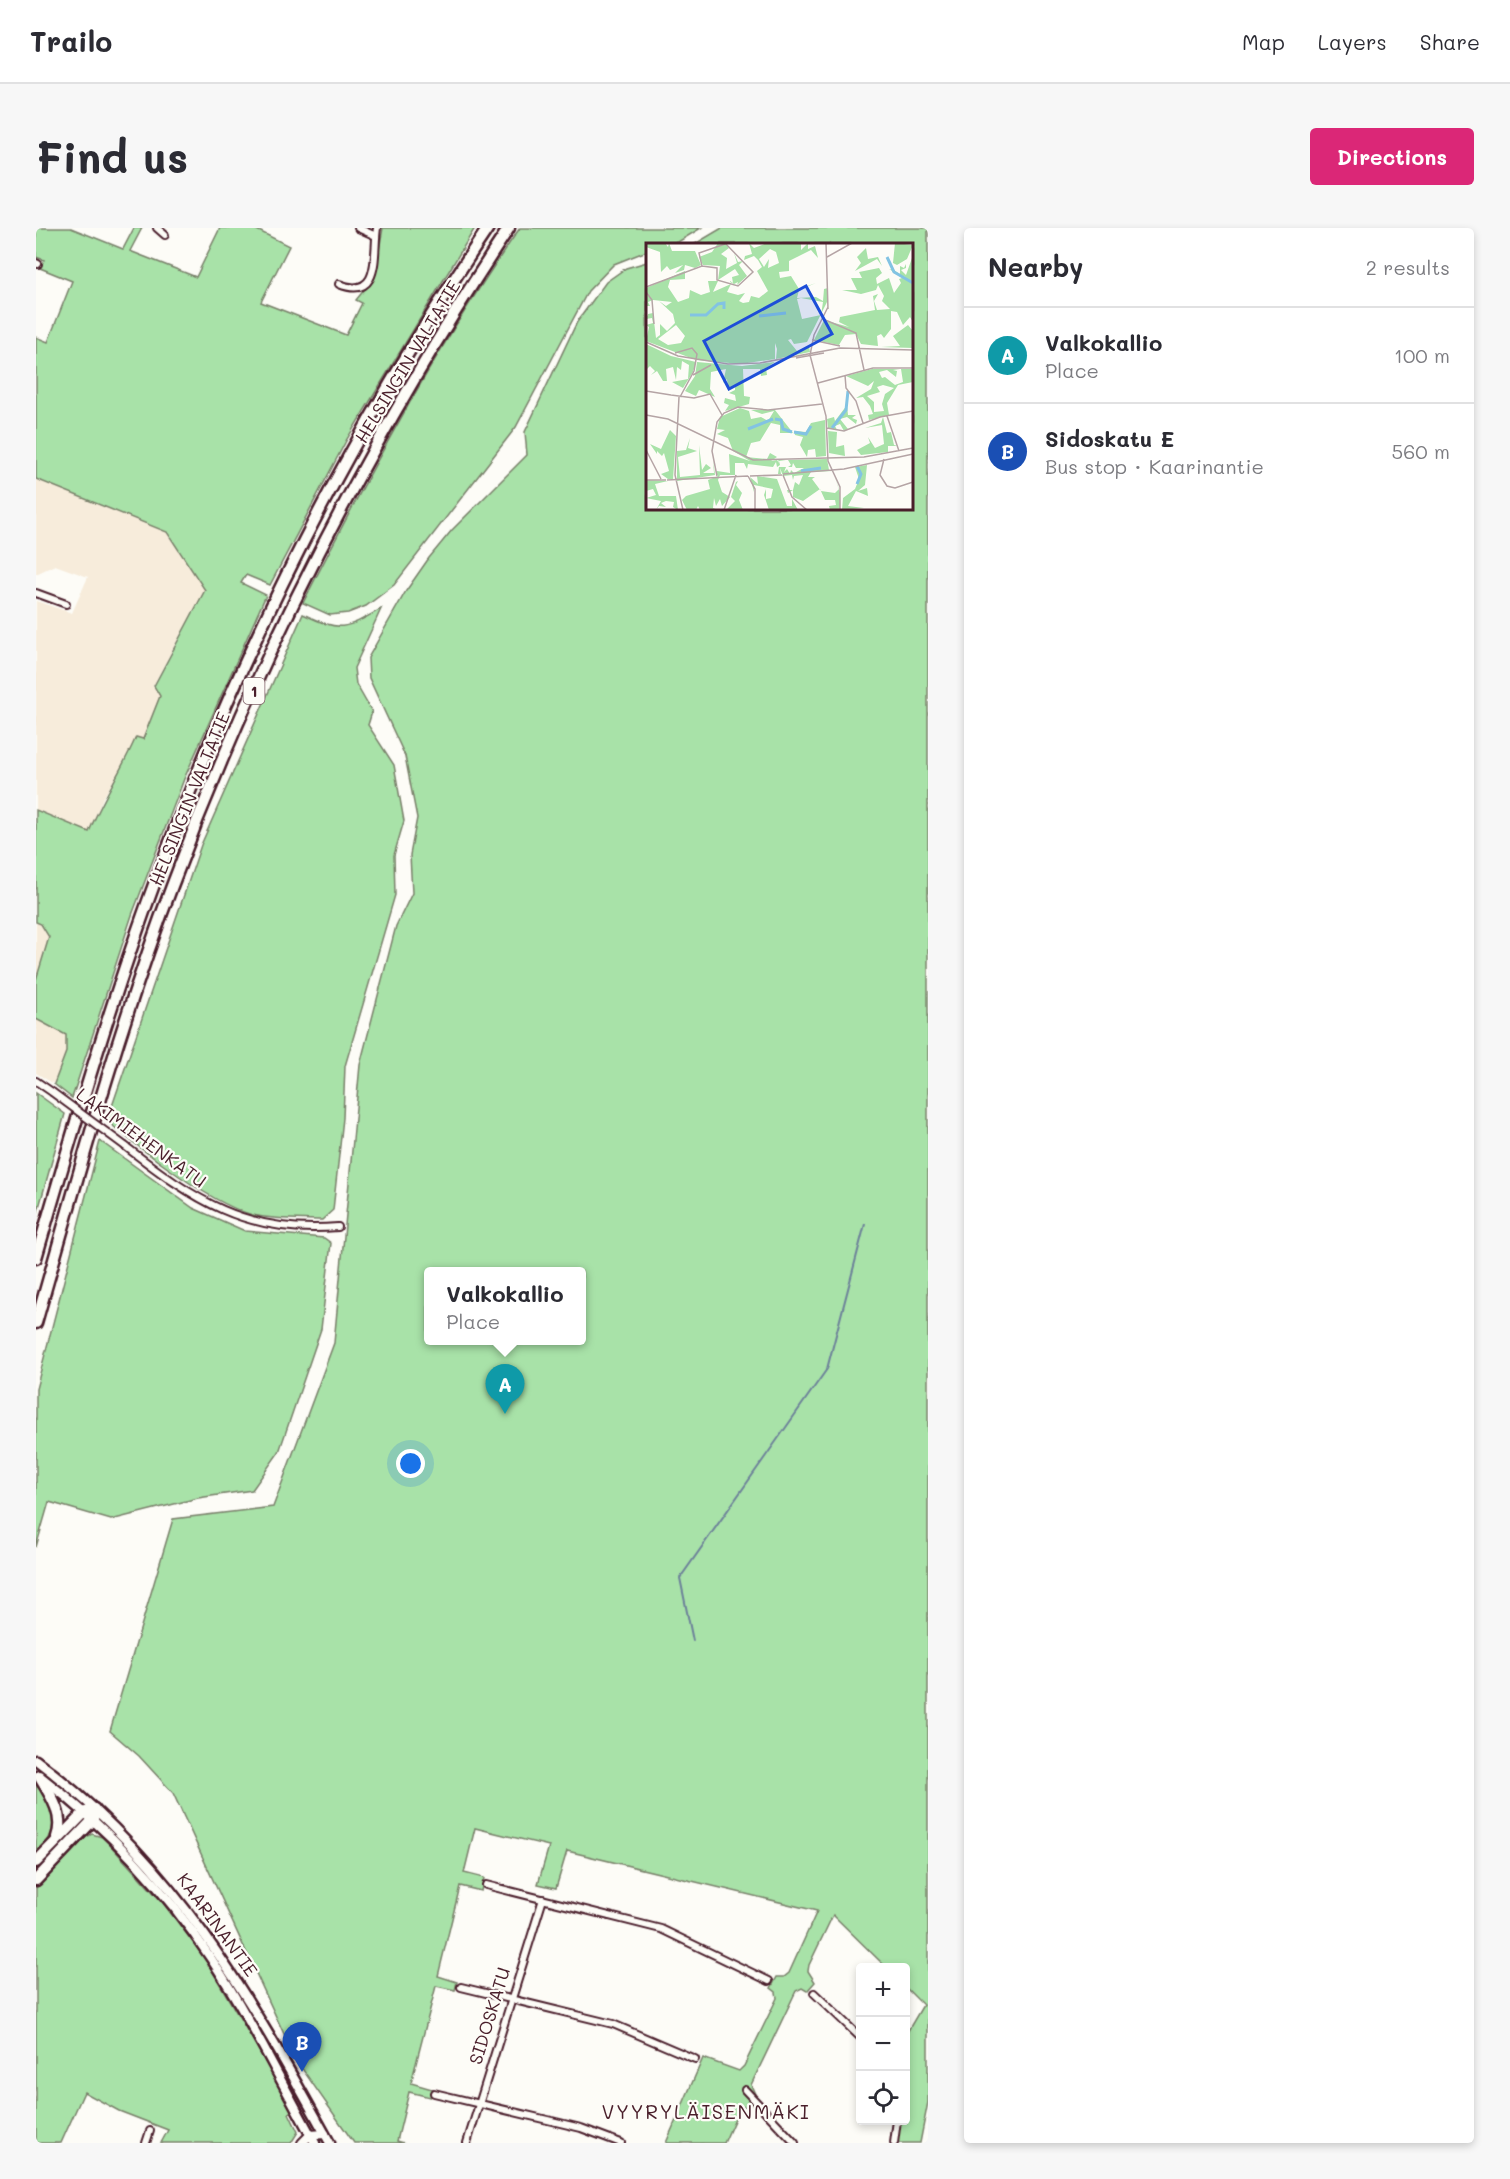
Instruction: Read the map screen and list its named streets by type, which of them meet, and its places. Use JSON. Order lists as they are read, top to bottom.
{
  "streets": {
    "highway": ["HELSINGIN VALTATIE", "1"],
    "main road": ["KAARINANTIE"],
    "street": ["LAKIMIEHENKATU", "SIDOSKATU"]
  },
  "districts": ["VYYRYLÄISENMÄKI"],
  "page": {
    "header": "Trailo",
    "nav": ["Map", "Layers", "Share"],
    "buttons": "Directions",
    "title": "Find us",
    "heading": ["Nearby", "2 results"],
    "list": [
      {
        "mark": "A",
        "name": "Valkokallio",
        "note": "Place",
        "value": "100 m"
      },
      {
        "mark": "B",
        "name": "Sidoskatu E",
        "note": "Bus stop · Kaarinantie",
        "value": "560 m"
      }
    ],
    "popup": ["Valkokallio", "Place"],
    "pins": ["A", "B"],
    "map_buttons": ["+", "−"]
  }
}
